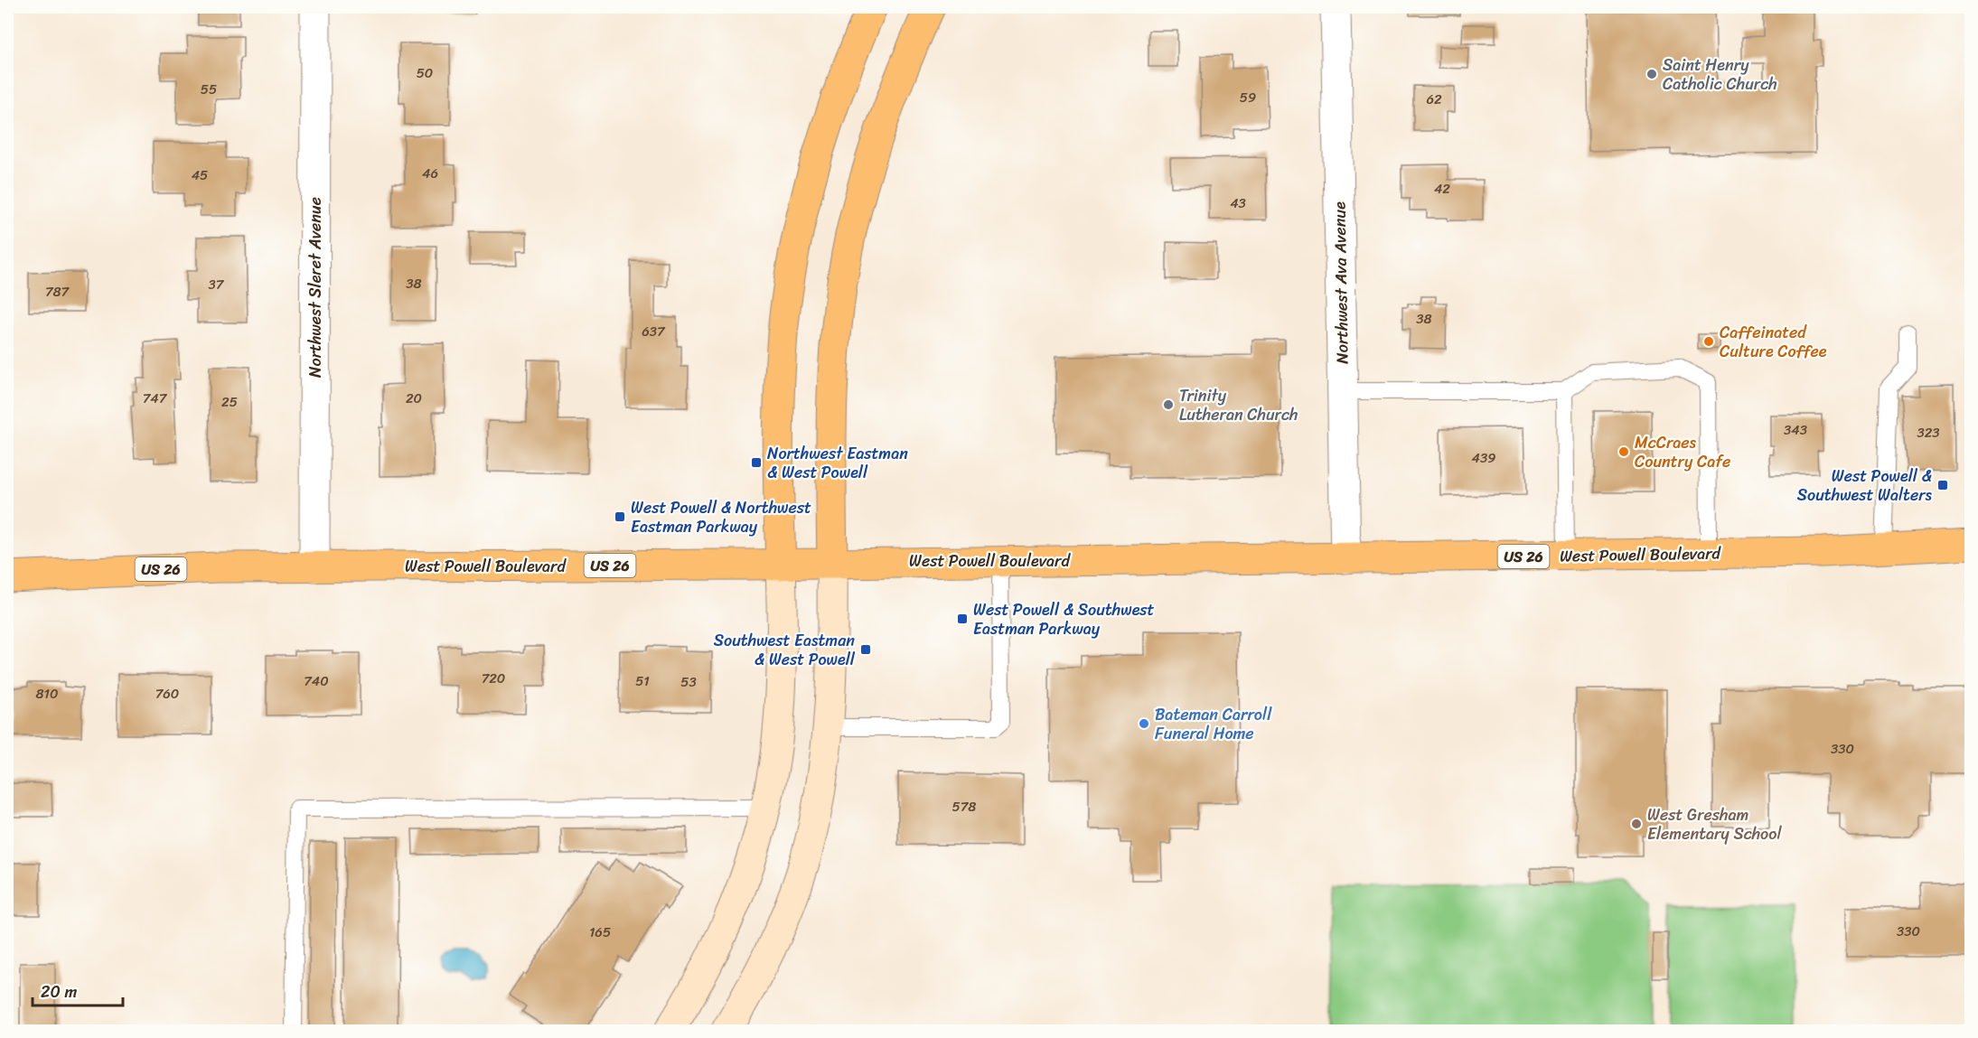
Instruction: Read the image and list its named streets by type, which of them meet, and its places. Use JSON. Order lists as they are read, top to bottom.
{
  "streets": {
    "main road": ["West Powell Boulevard", "US 26"],
    "street": ["Northwest Ava Avenue", "Northwest Sleret Avenue"]
  },
  "crossings": [
    ["Northwest Ava Avenue", "West Powell Boulevard"],
    ["Northwest Sleret Avenue", "West Powell Boulevard"]
  ],
  "places": {
    "other": [
      "Saint Henry Catholic Church",
      "Caffeinated Culture Coffee",
      "Trinity Lutheran Church",
      "McCraes Country Cafe",
      "Bateman Carroll Funeral Home",
      "West Gresham Elementary School"
    ],
    "transit": [
      "Northwest Eastman & West Powell",
      "West Powell & Southwest Walters",
      "West Powell & Northwest Eastman Parkway",
      "West Powell & Southwest Eastman Parkway",
      "Southwest Eastman & West Powell"
    ]
  },
  "house_numbers": [
    "50",
    "55",
    "59",
    "62",
    "46",
    "45",
    "42",
    "43",
    "38",
    "37",
    "787",
    "38",
    "637",
    "747",
    "20",
    "25",
    "343",
    "323",
    "439",
    "720",
    "740",
    "51",
    "53",
    "810",
    "760",
    "330",
    "578",
    "330",
    "165"
  ],
  "scale_bar": "20 m"
}
